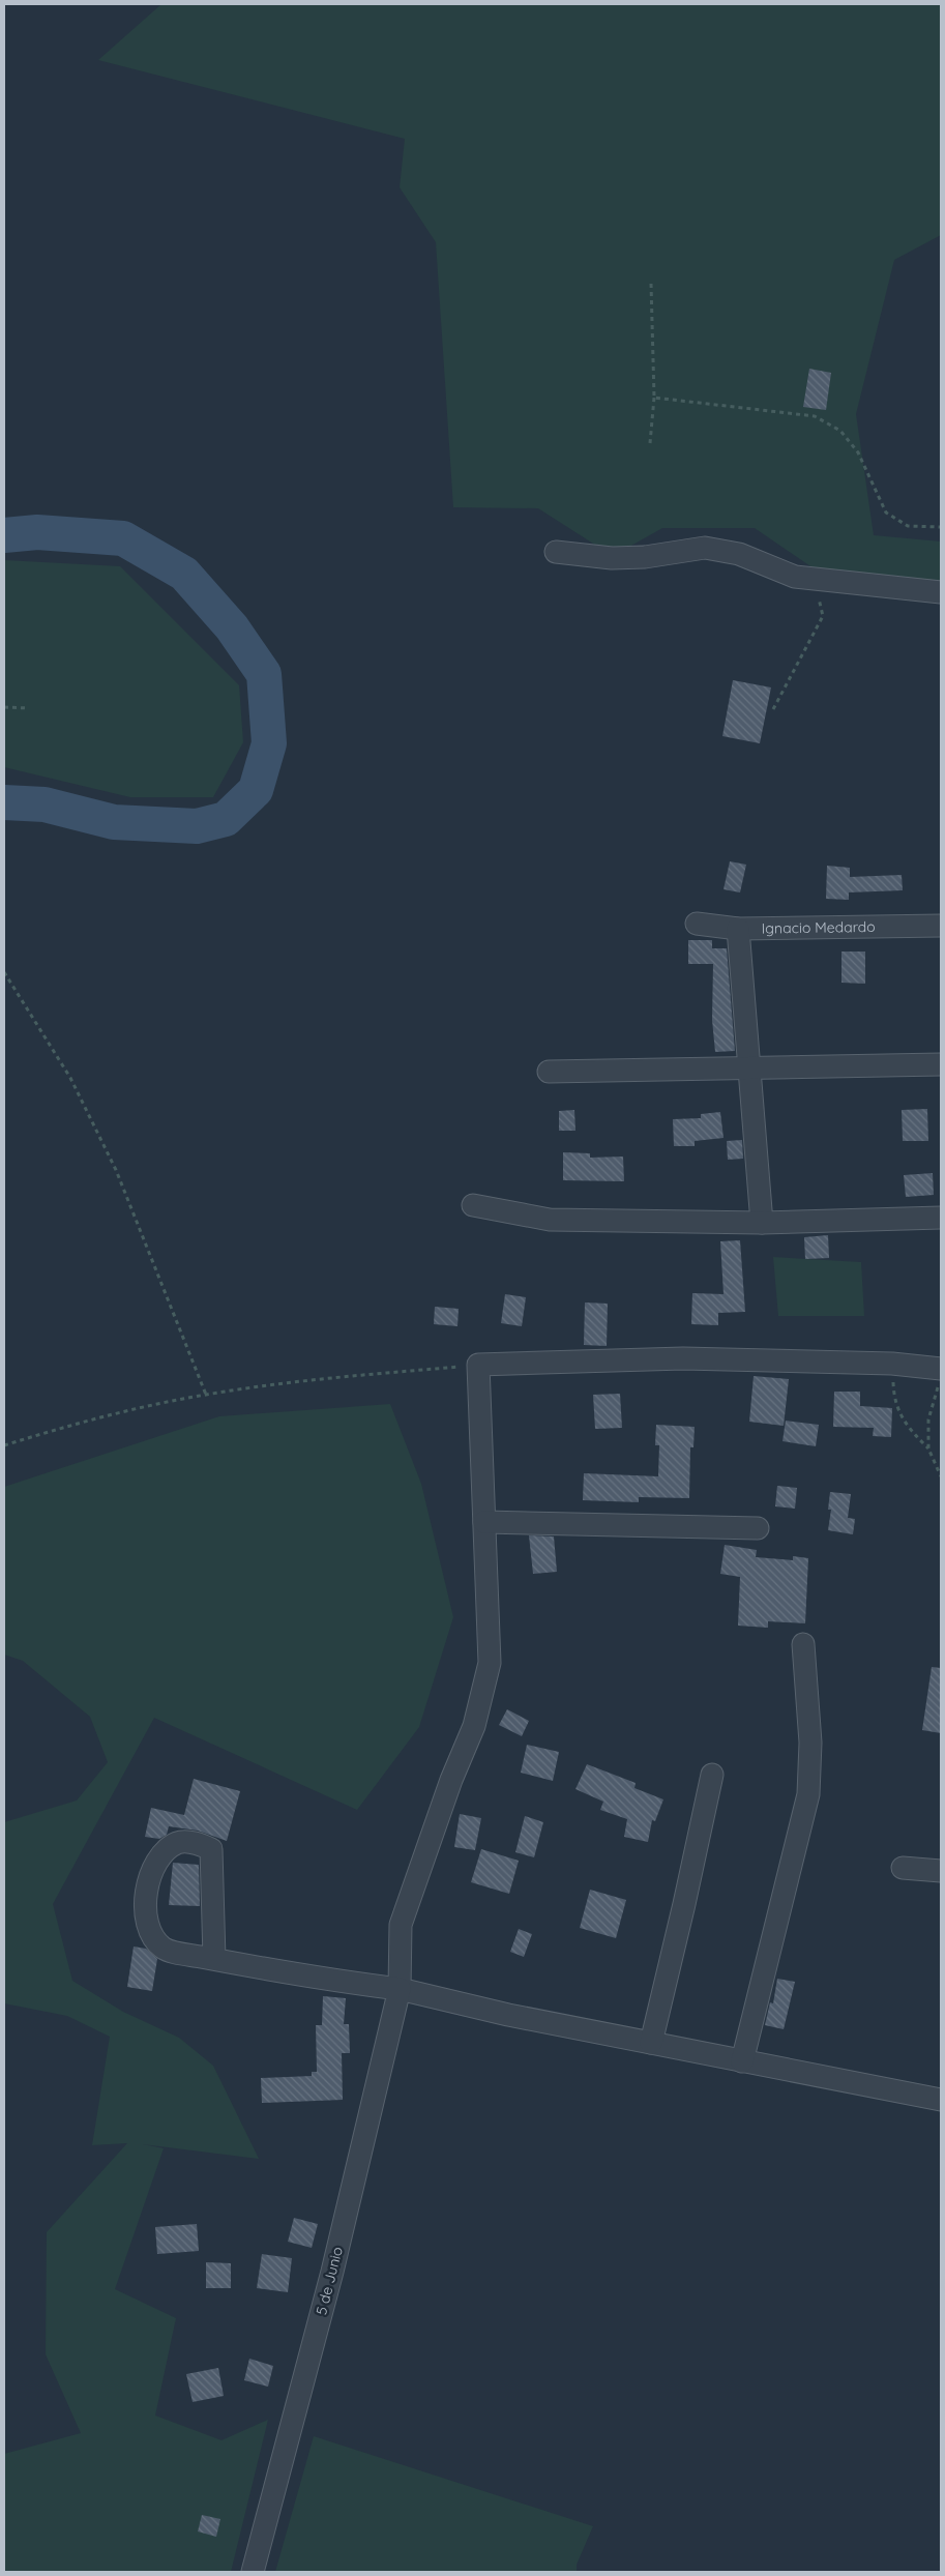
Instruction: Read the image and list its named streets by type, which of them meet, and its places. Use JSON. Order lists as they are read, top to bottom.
{
  "streets": {
    "street": ["Ignacio Medardo", "5 de Junio"]
  }
}
